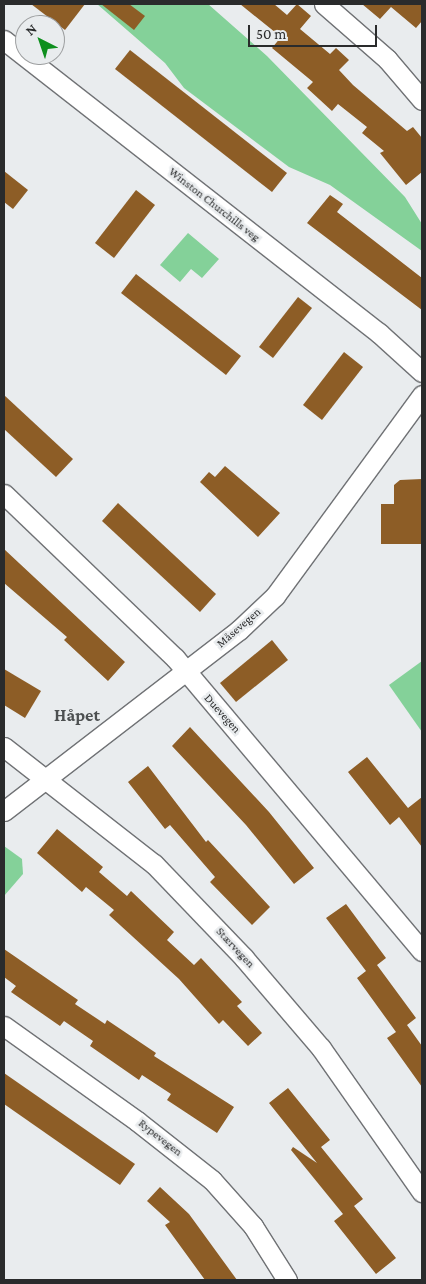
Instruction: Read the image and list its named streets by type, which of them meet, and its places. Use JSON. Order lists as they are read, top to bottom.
{
  "streets": {
    "street": [
      "Winston Churchills veg",
      "Måsevegen",
      "Duevegen",
      "Stærvegen",
      "Rypevegen"
    ]
  },
  "crossings": [
    ["Måsevegen", "Duevegen"],
    ["Måsevegen", "Stærvegen"]
  ],
  "districts": ["Håpet"],
  "scale_bar": "50 m",
  "north": "top left"
}
